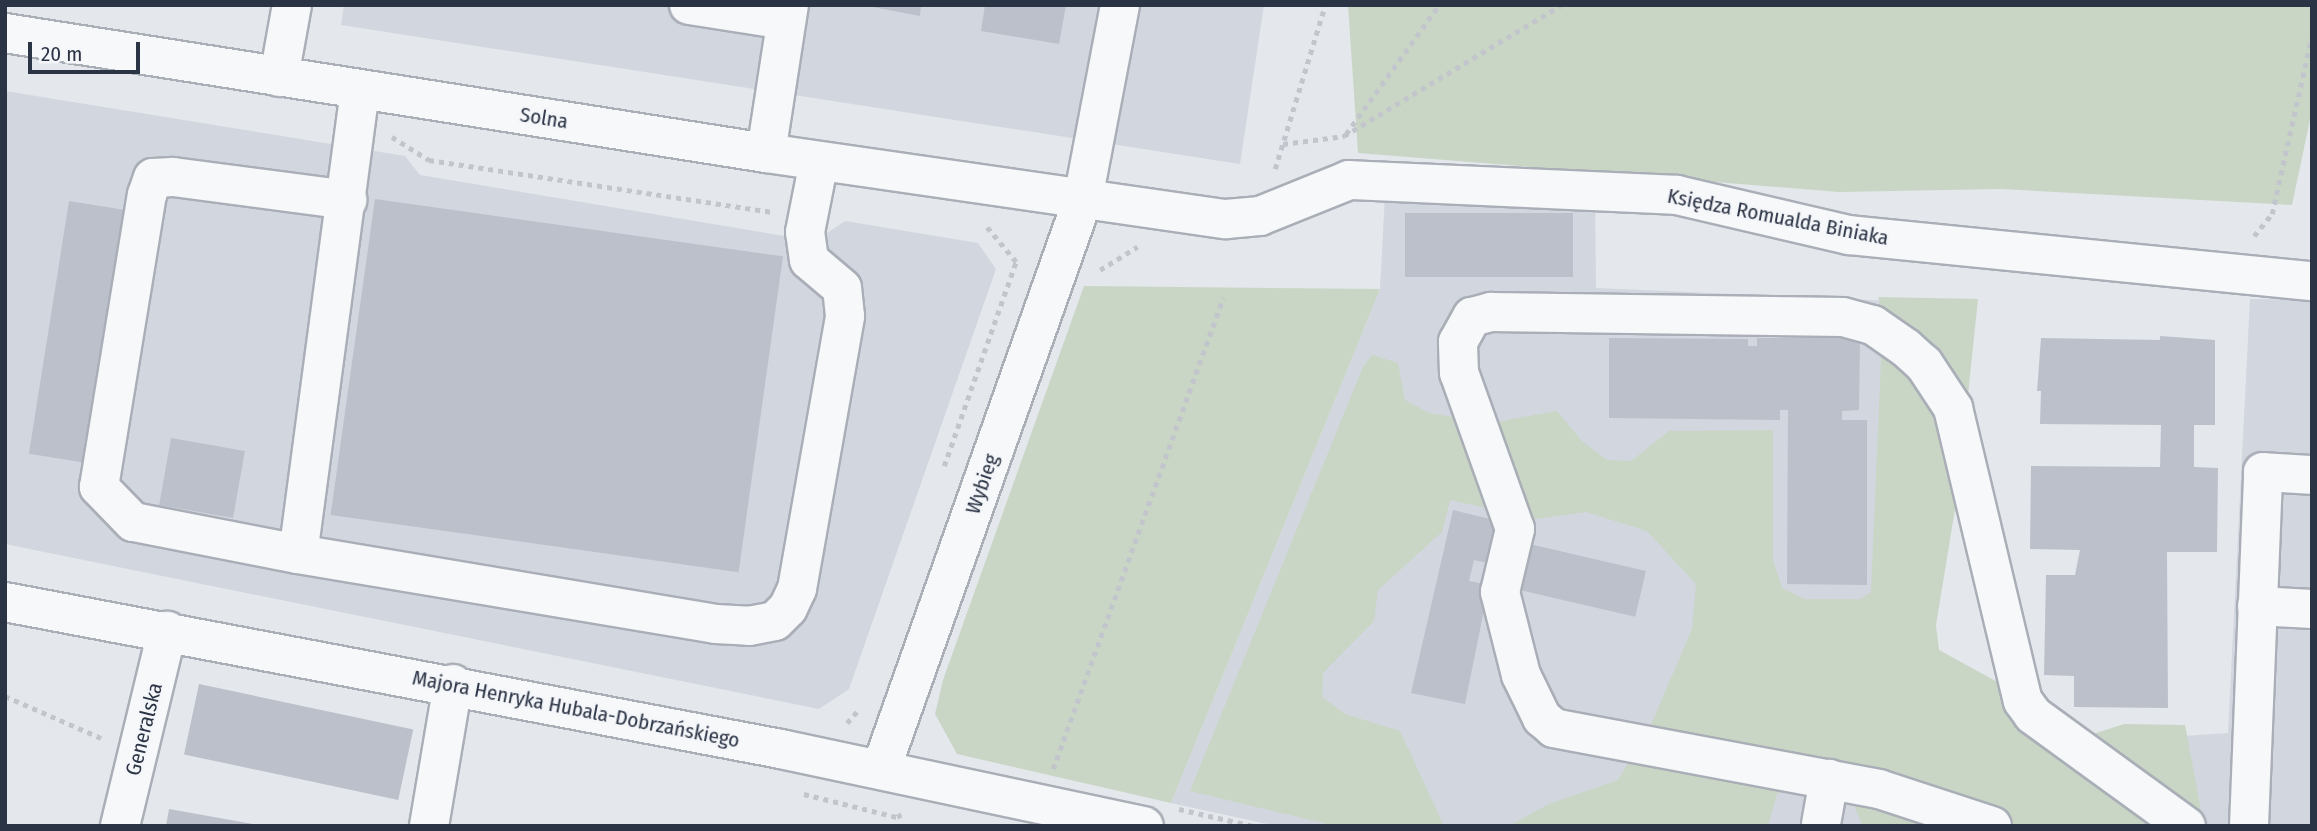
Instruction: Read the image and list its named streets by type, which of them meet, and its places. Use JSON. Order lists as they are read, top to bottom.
{
  "streets": {
    "street": [
      "Solna",
      "Księdza Romualda Biniaka",
      "Wybieg",
      "Majora Henryka Hubala-Dobrzańskiego",
      "Generalska"
    ]
  },
  "crossings": [
    ["Solna", "Księdza Romualda Biniaka"],
    ["Solna", "Wybieg"],
    ["Księdza Romualda Biniaka", "Wybieg"],
    ["Wybieg", "Majora Henryka Hubala-Dobrzańskiego"],
    ["Majora Henryka Hubala-Dobrzańskiego", "Generalska"]
  ],
  "scale_bar": "20 m"
}
